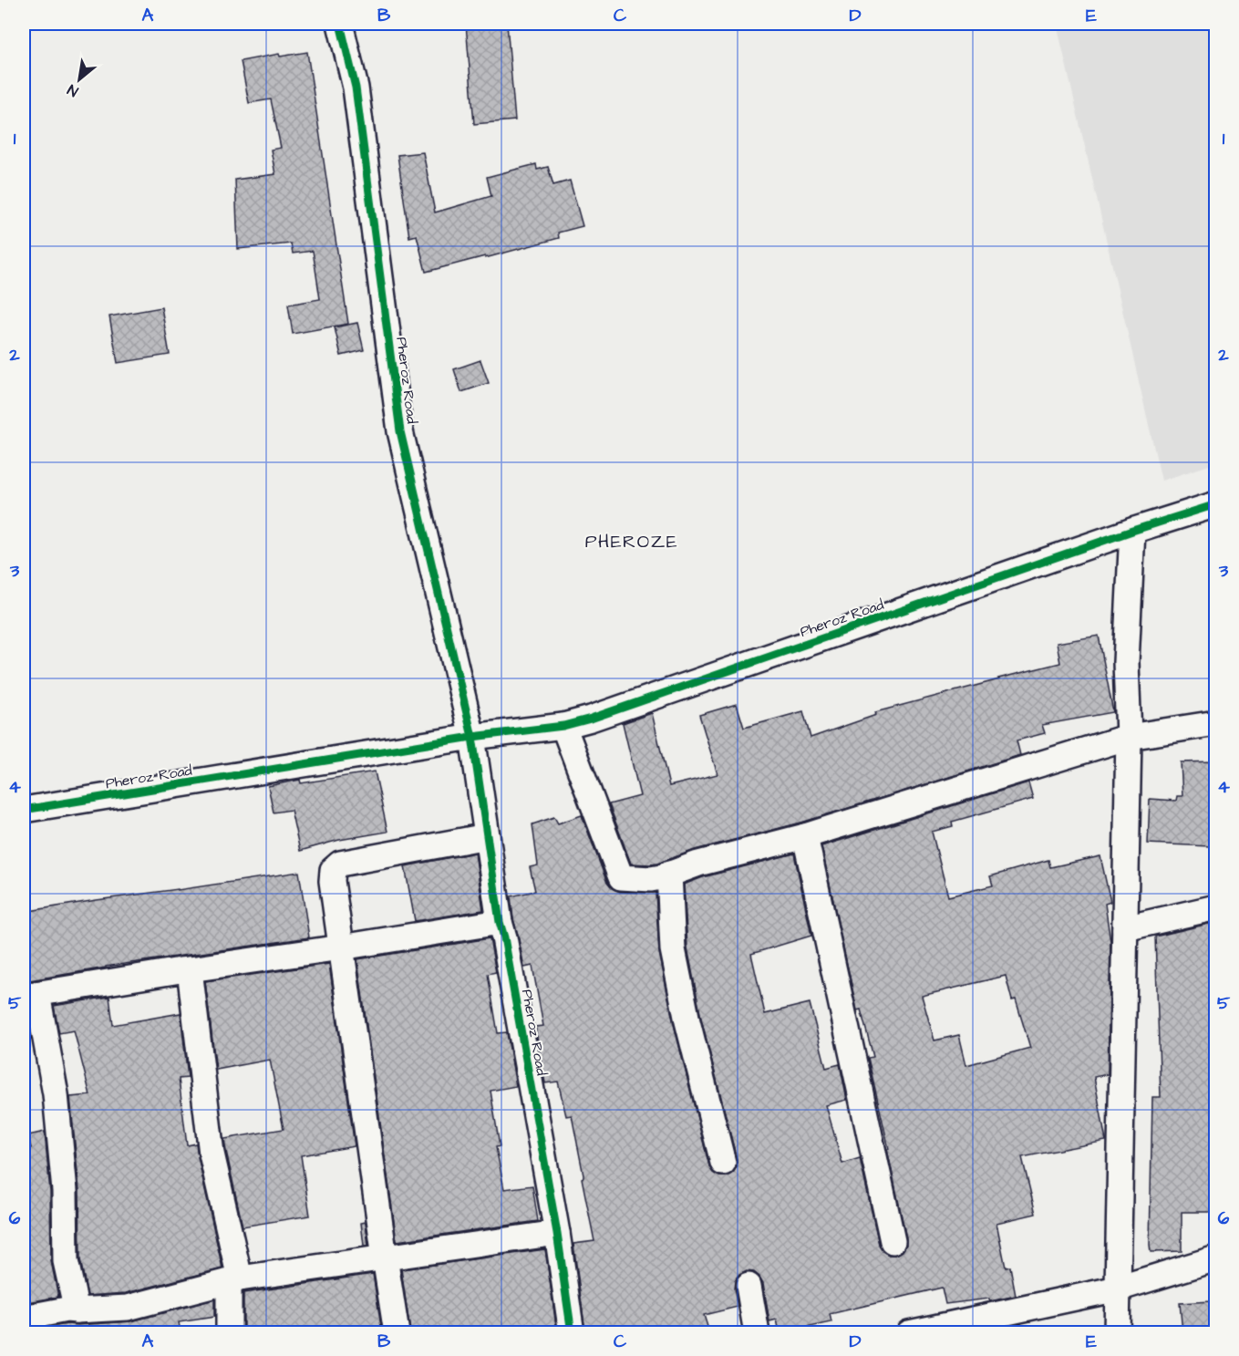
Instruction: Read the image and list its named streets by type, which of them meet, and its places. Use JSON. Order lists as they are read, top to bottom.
{
  "streets": {
    "street": ["Pheroz Road"]
  },
  "districts": ["PHEROZE"],
  "north": "bottom left",
  "grid": {
    "columns": [
      "A",
      "B",
      "C",
      "D",
      "E"
    ],
    "rows": [
      "1",
      "2",
      "3",
      "4",
      "5",
      "6"
    ]
  }
}
